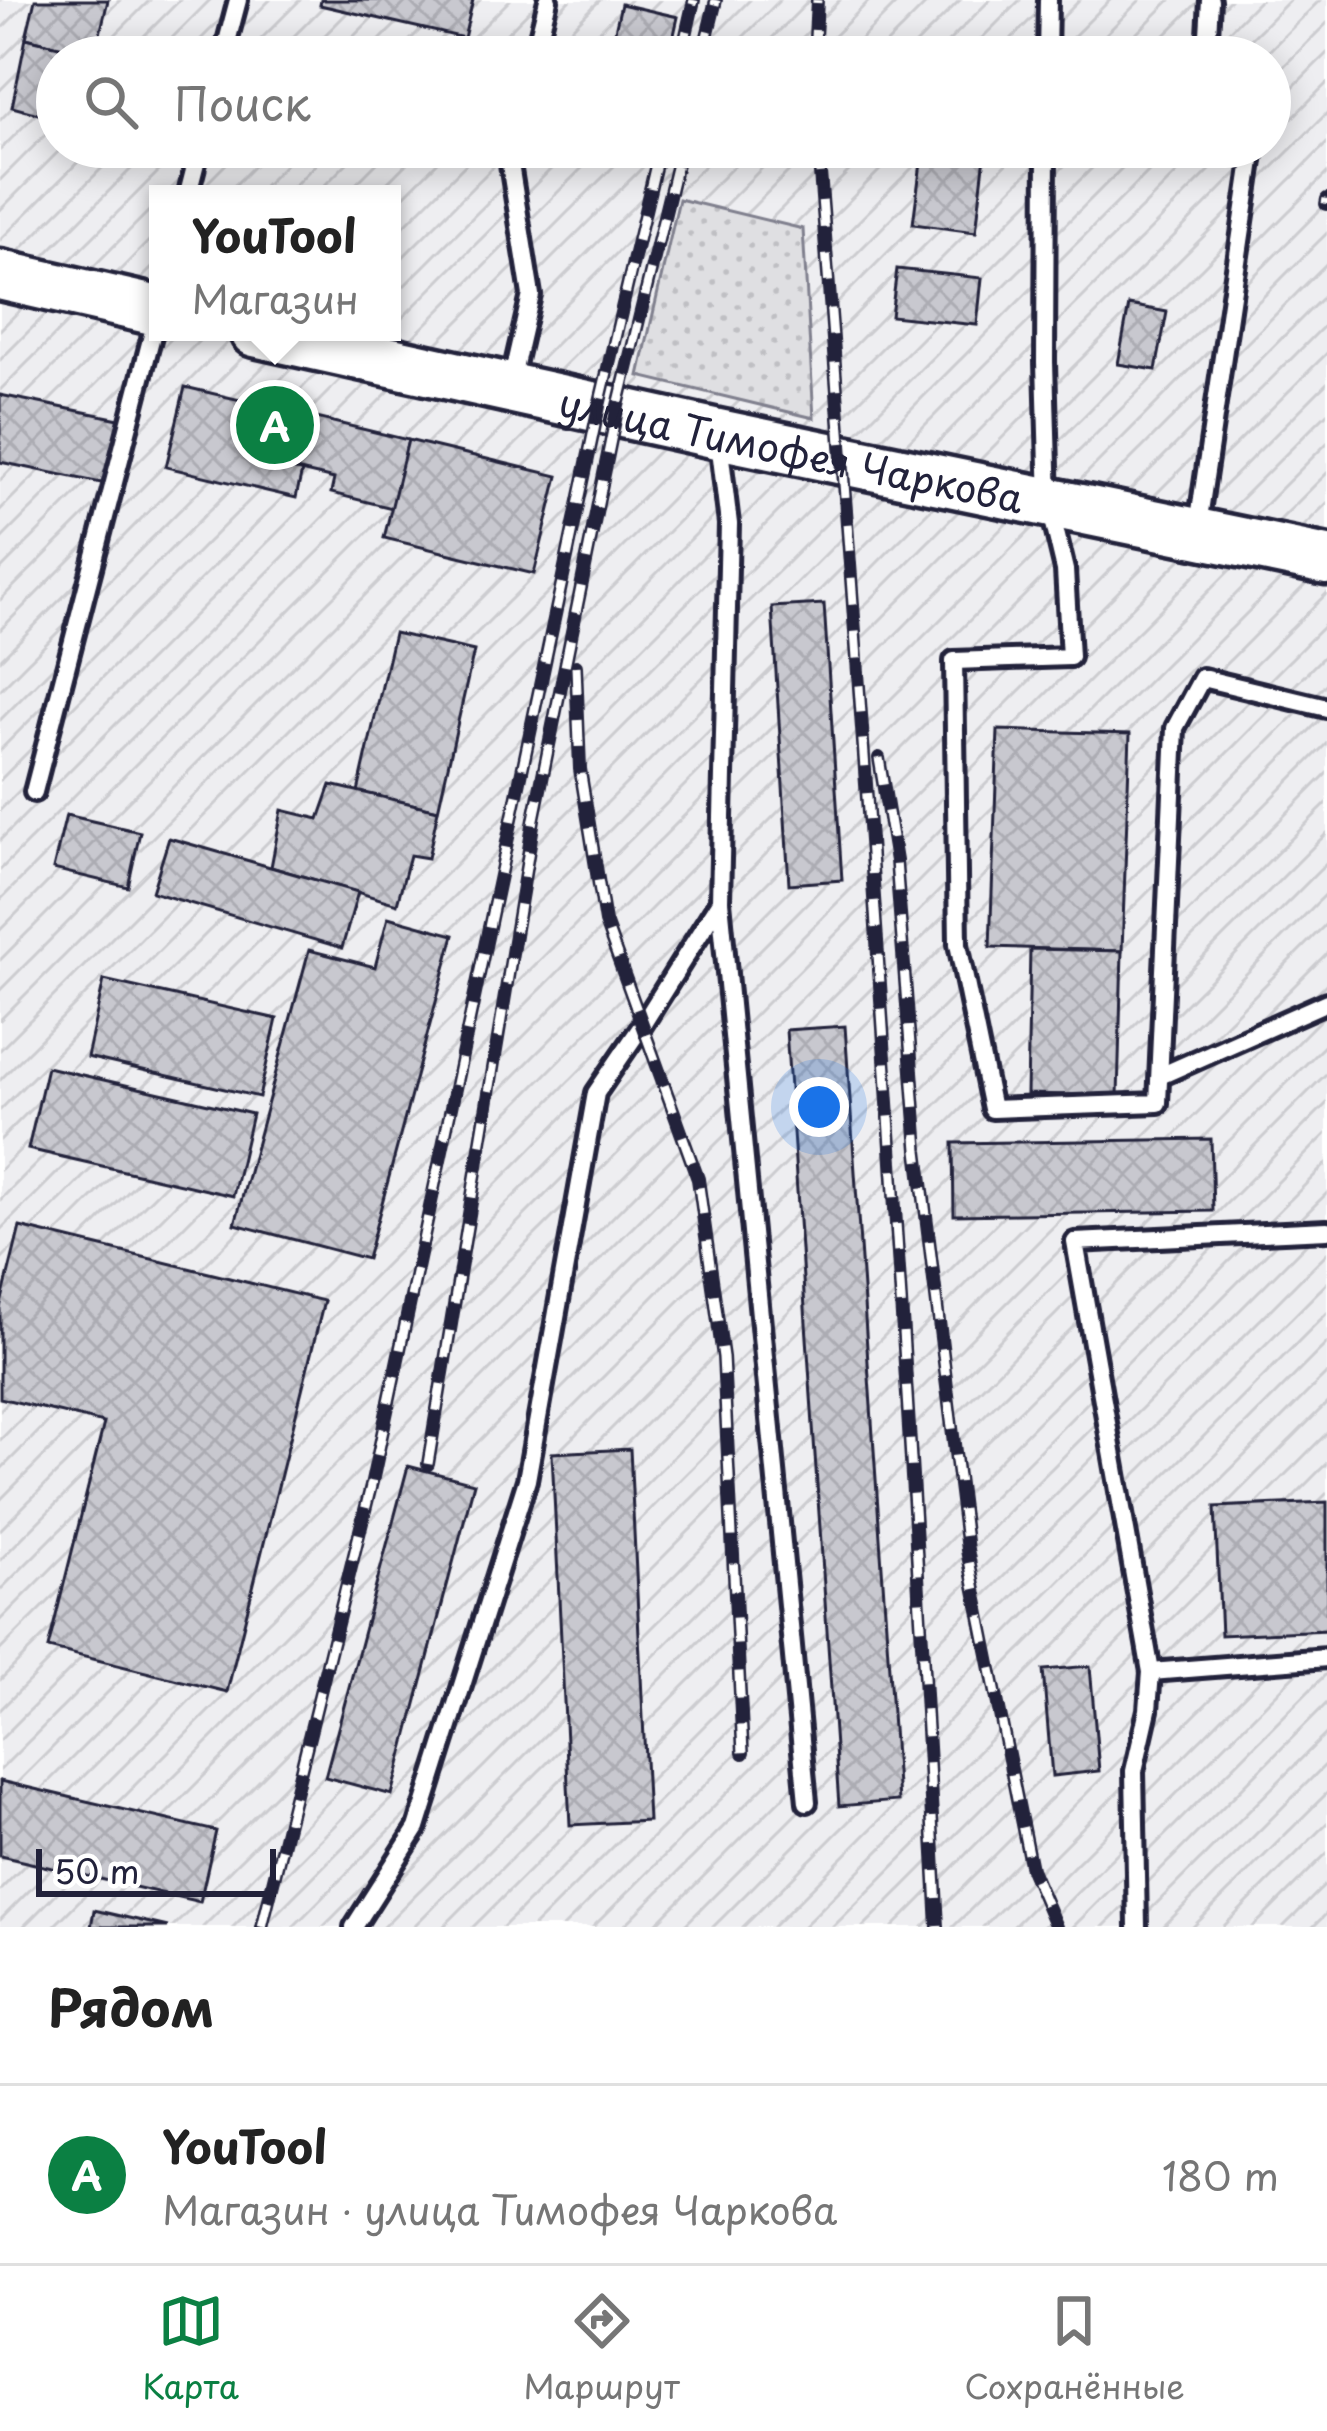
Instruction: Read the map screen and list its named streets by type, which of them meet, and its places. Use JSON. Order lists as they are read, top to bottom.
{
  "streets": {
    "main road": ["улица Тимофея Чаркова"]
  },
  "scale_bar": "50 m",
  "page": {
    "search": "Поиск",
    "popup": ["YouTool", "Магазин"],
    "pins": "A",
    "scale": "50 m",
    "heading": "Рядом",
    "list": [
      {
        "mark": "A",
        "name": "YouTool",
        "note": "Магазин · улица Тимофея Чаркова",
        "value": "180 m"
      }
    ],
    "nav": ["Карта", "Маршрут", "Сохранённые"]
  }
}
